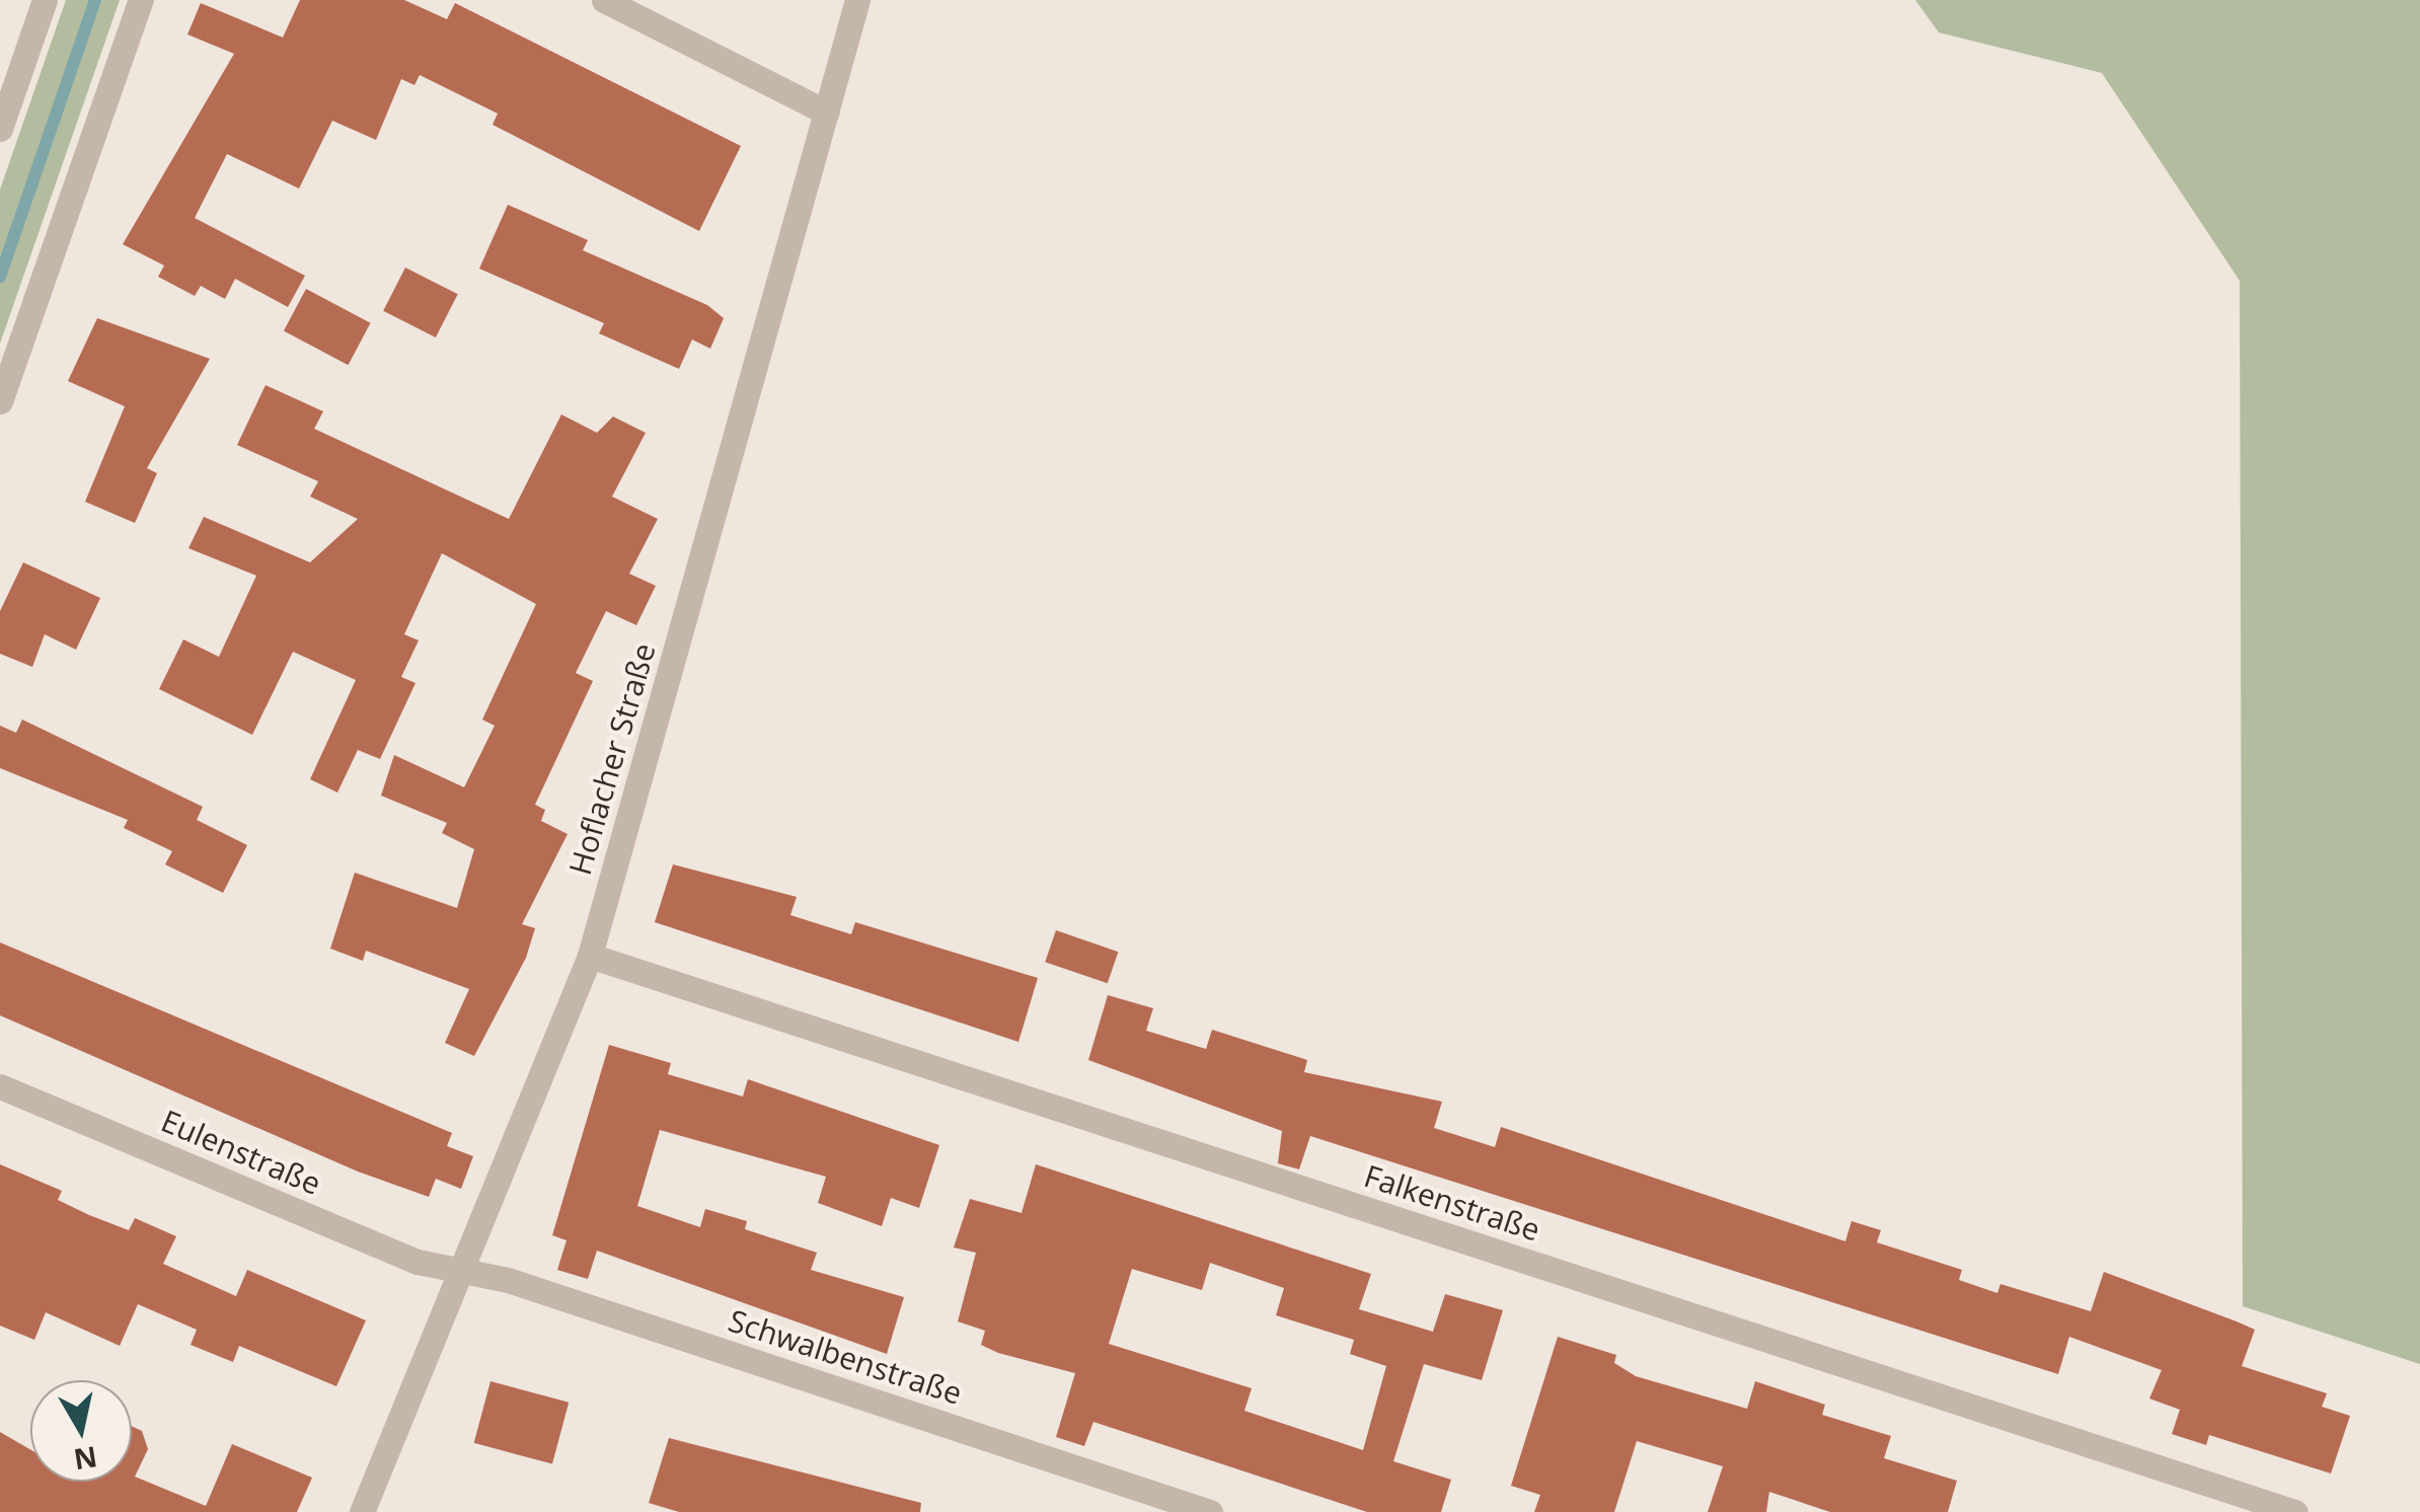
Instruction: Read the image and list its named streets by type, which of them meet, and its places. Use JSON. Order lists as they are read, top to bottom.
{
  "streets": {
    "street": [
      "Hoflacher Straße",
      "Eulenstraße",
      "Falkenstraße",
      "Schwalbenstraße"
    ]
  },
  "crossings": [
    ["Hoflacher Straße", "Eulenstraße"],
    ["Hoflacher Straße", "Falkenstraße"],
    ["Hoflacher Straße", "Schwalbenstraße"],
    ["Eulenstraße", "Schwalbenstraße"]
  ],
  "north": "bottom"
}
